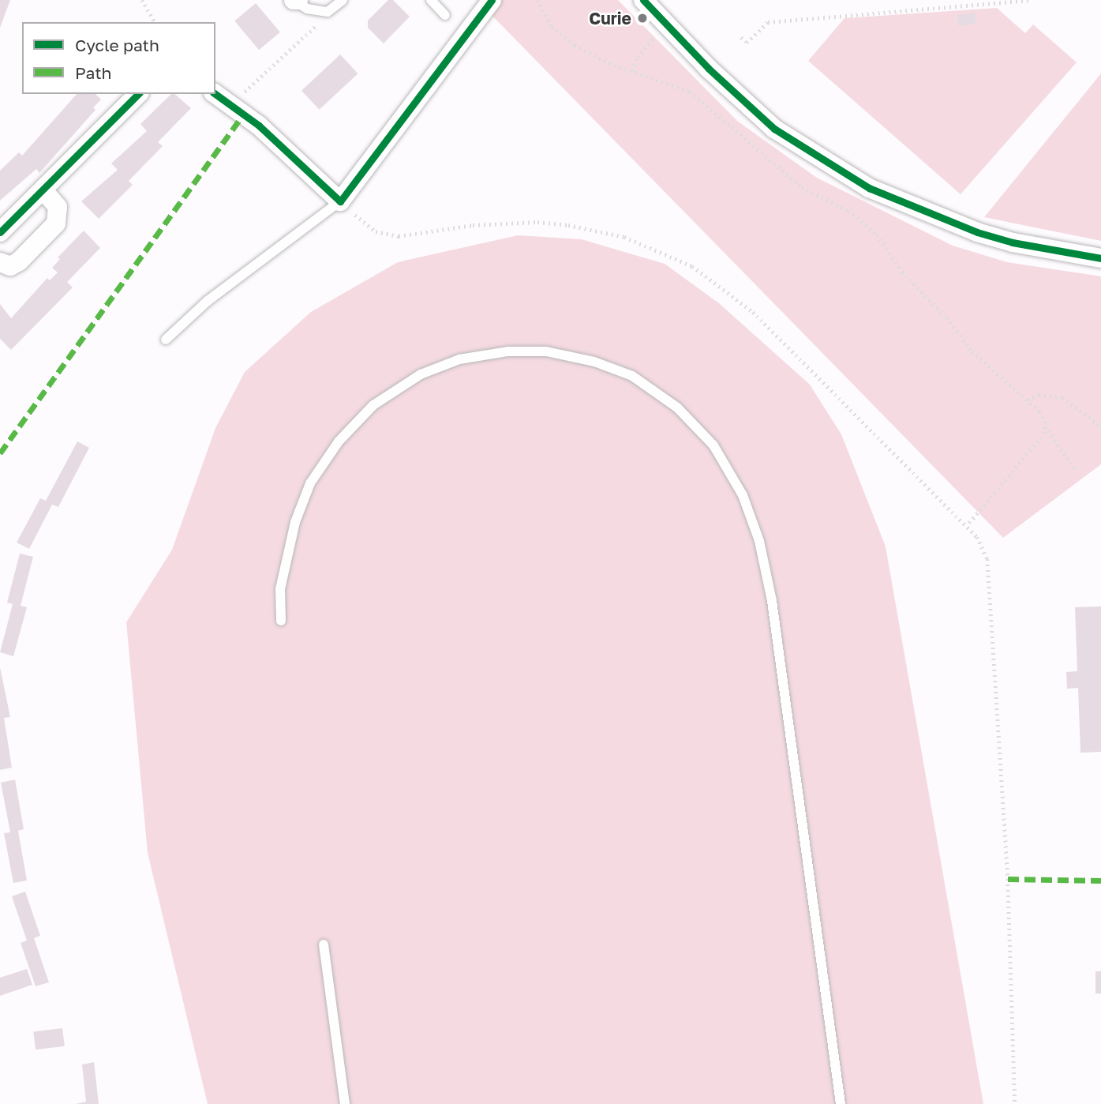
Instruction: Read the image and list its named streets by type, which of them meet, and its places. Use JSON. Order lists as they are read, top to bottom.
{
  "places": ["Curie"],
  "legend": ["Cycle path", "Path"]
}
